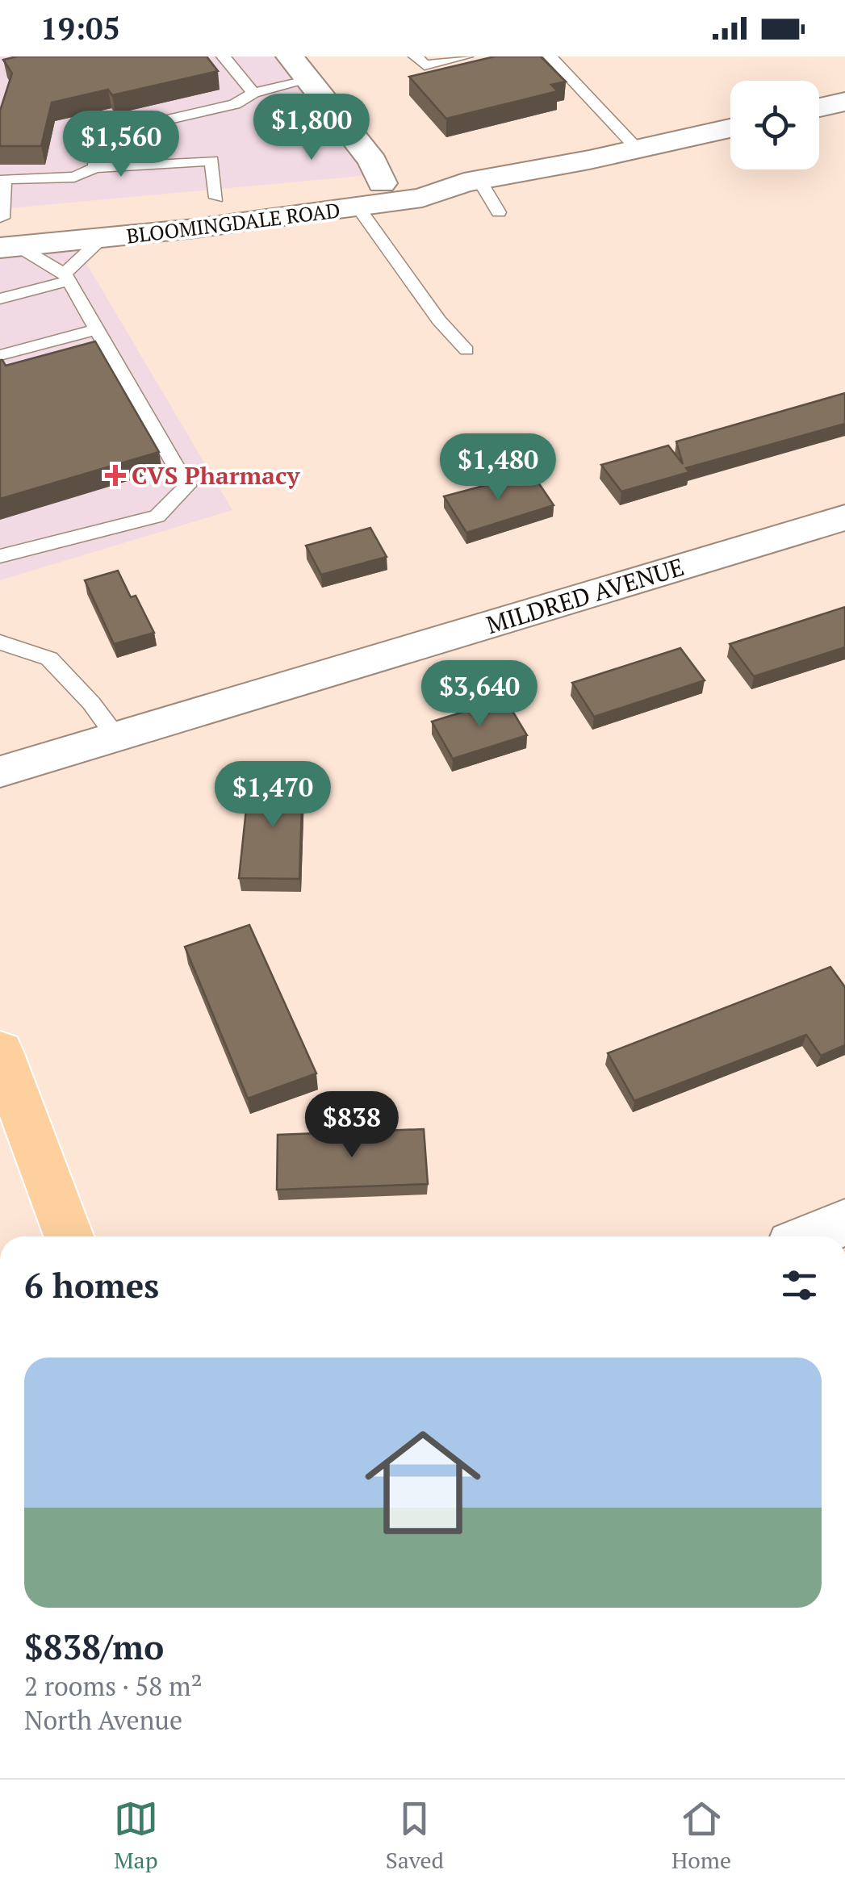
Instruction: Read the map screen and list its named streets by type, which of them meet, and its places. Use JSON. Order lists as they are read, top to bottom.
{
  "streets": {
    "main road": ["BLOOMINGDALE ROAD", "MILDRED AVENUE"]
  },
  "places": {
    "health": ["CVS Pharmacy"]
  },
  "page": {
    "status": "19:05",
    "price": [
      "$1,800",
      "$1,560",
      "$1,480",
      "$3,640",
      "$1,470",
      "$838"
    ],
    "heading": "6 homes",
    "list": [
      {
        "name": "$838/mo",
        "note": "2 rooms · 58 m² · North Avenue"
      }
    ],
    "tabs": ["Map", "Saved", "Home"]
  }
}
